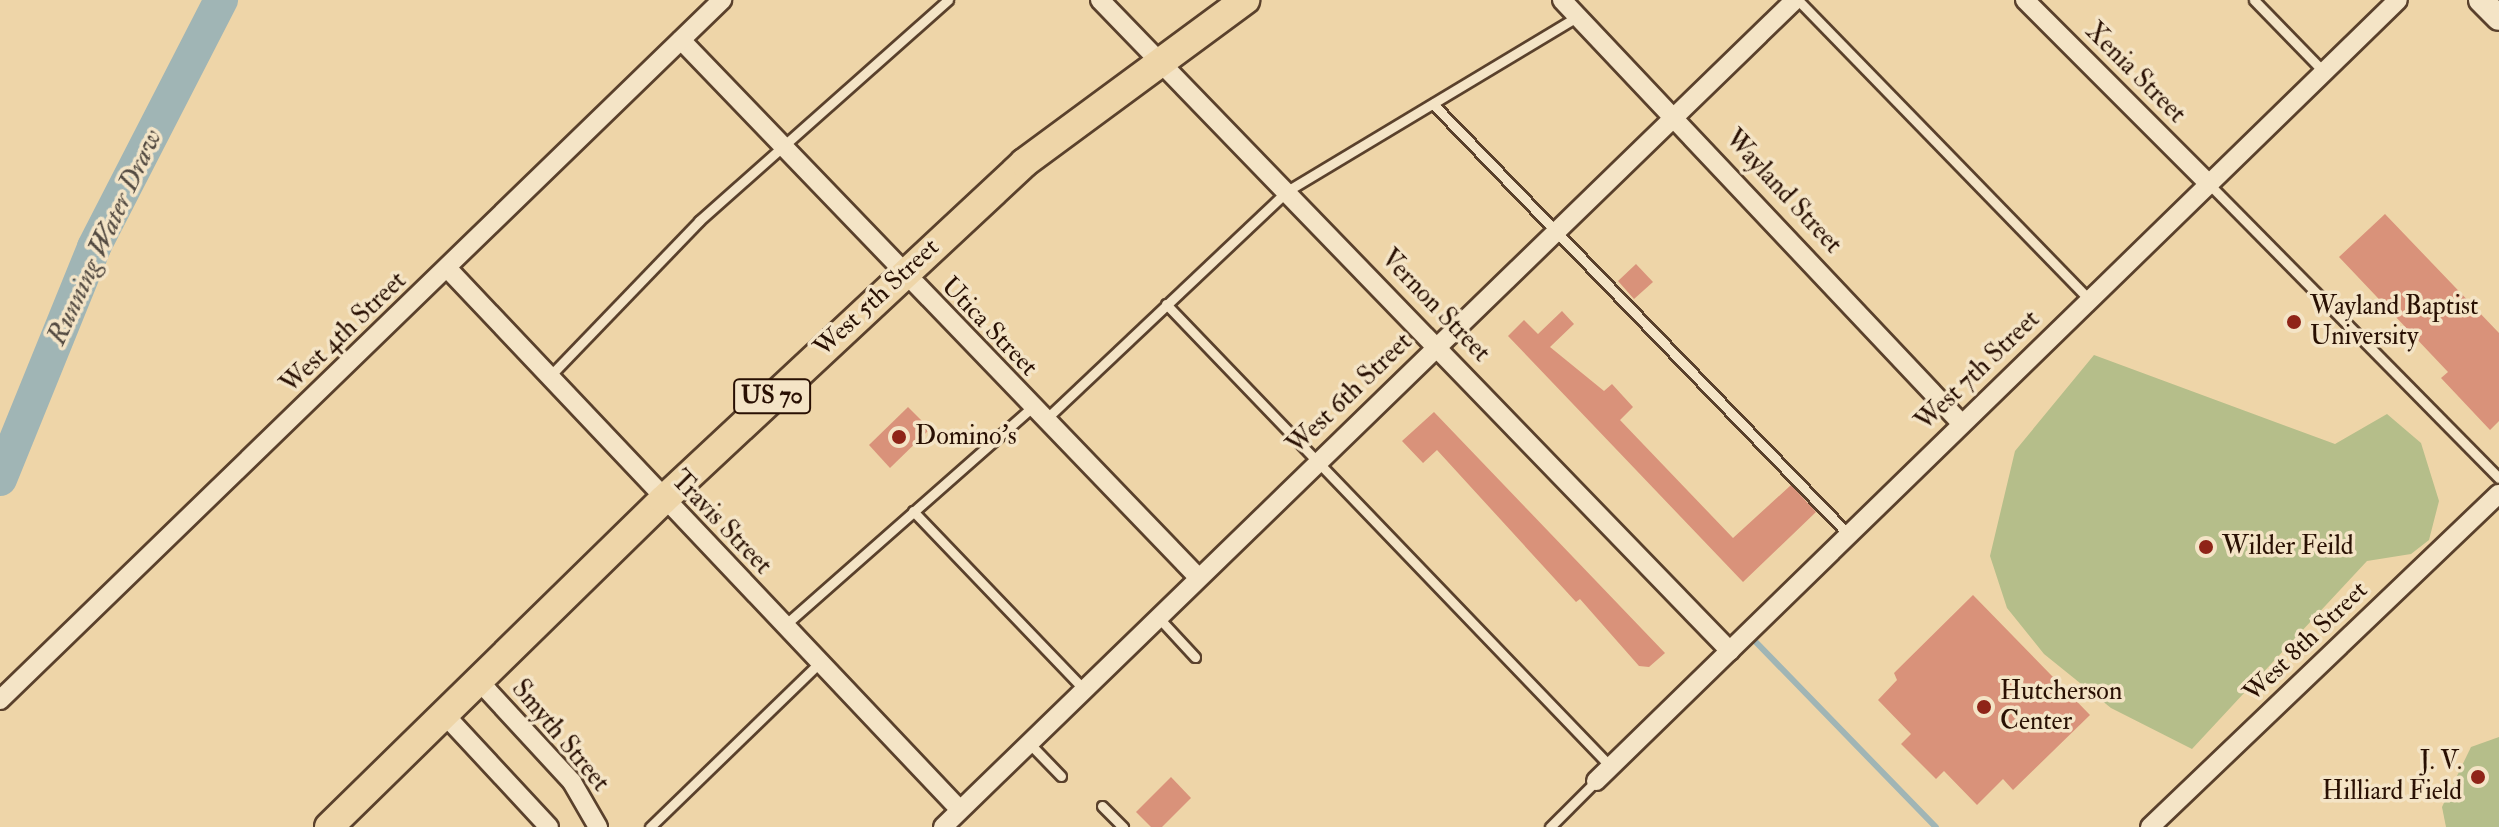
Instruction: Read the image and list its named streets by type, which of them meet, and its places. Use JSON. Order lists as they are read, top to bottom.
{
  "streets": {
    "main road": ["West 5th Street", "US 70"],
    "street": [
      "Xenia Street",
      "Wayland Street",
      "Vernon Street",
      "Utica Street",
      "West 4th Street",
      "West 7th Street",
      "West 6th Street",
      "Travis Street",
      "West 8th Street",
      "Smyth Street"
    ]
  },
  "crossings": [
    ["Xenia Street", "West 7th Street"],
    ["Wayland Street", "West 7th Street"],
    ["Wayland Street", "West 6th Street"],
    ["West 5th Street", "Vernon Street"],
    ["West 5th Street", "Utica Street"],
    ["West 5th Street", "Travis Street"],
    ["West 5th Street", "Smyth Street"],
    ["Vernon Street", "West 7th Street"],
    ["Vernon Street", "West 6th Street"],
    ["Utica Street", "West 4th Street"],
    ["Utica Street", "West 6th Street"],
    ["West 4th Street", "Travis Street"],
    ["West 6th Street", "Travis Street"]
  ],
  "water": ["Running Water Draw"],
  "places": [
    "Wayland Baptist University",
    "Domino's",
    "Wilder Feild",
    "Hutcherson Center",
    "J. V. Hilliard Field"
  ]
}
